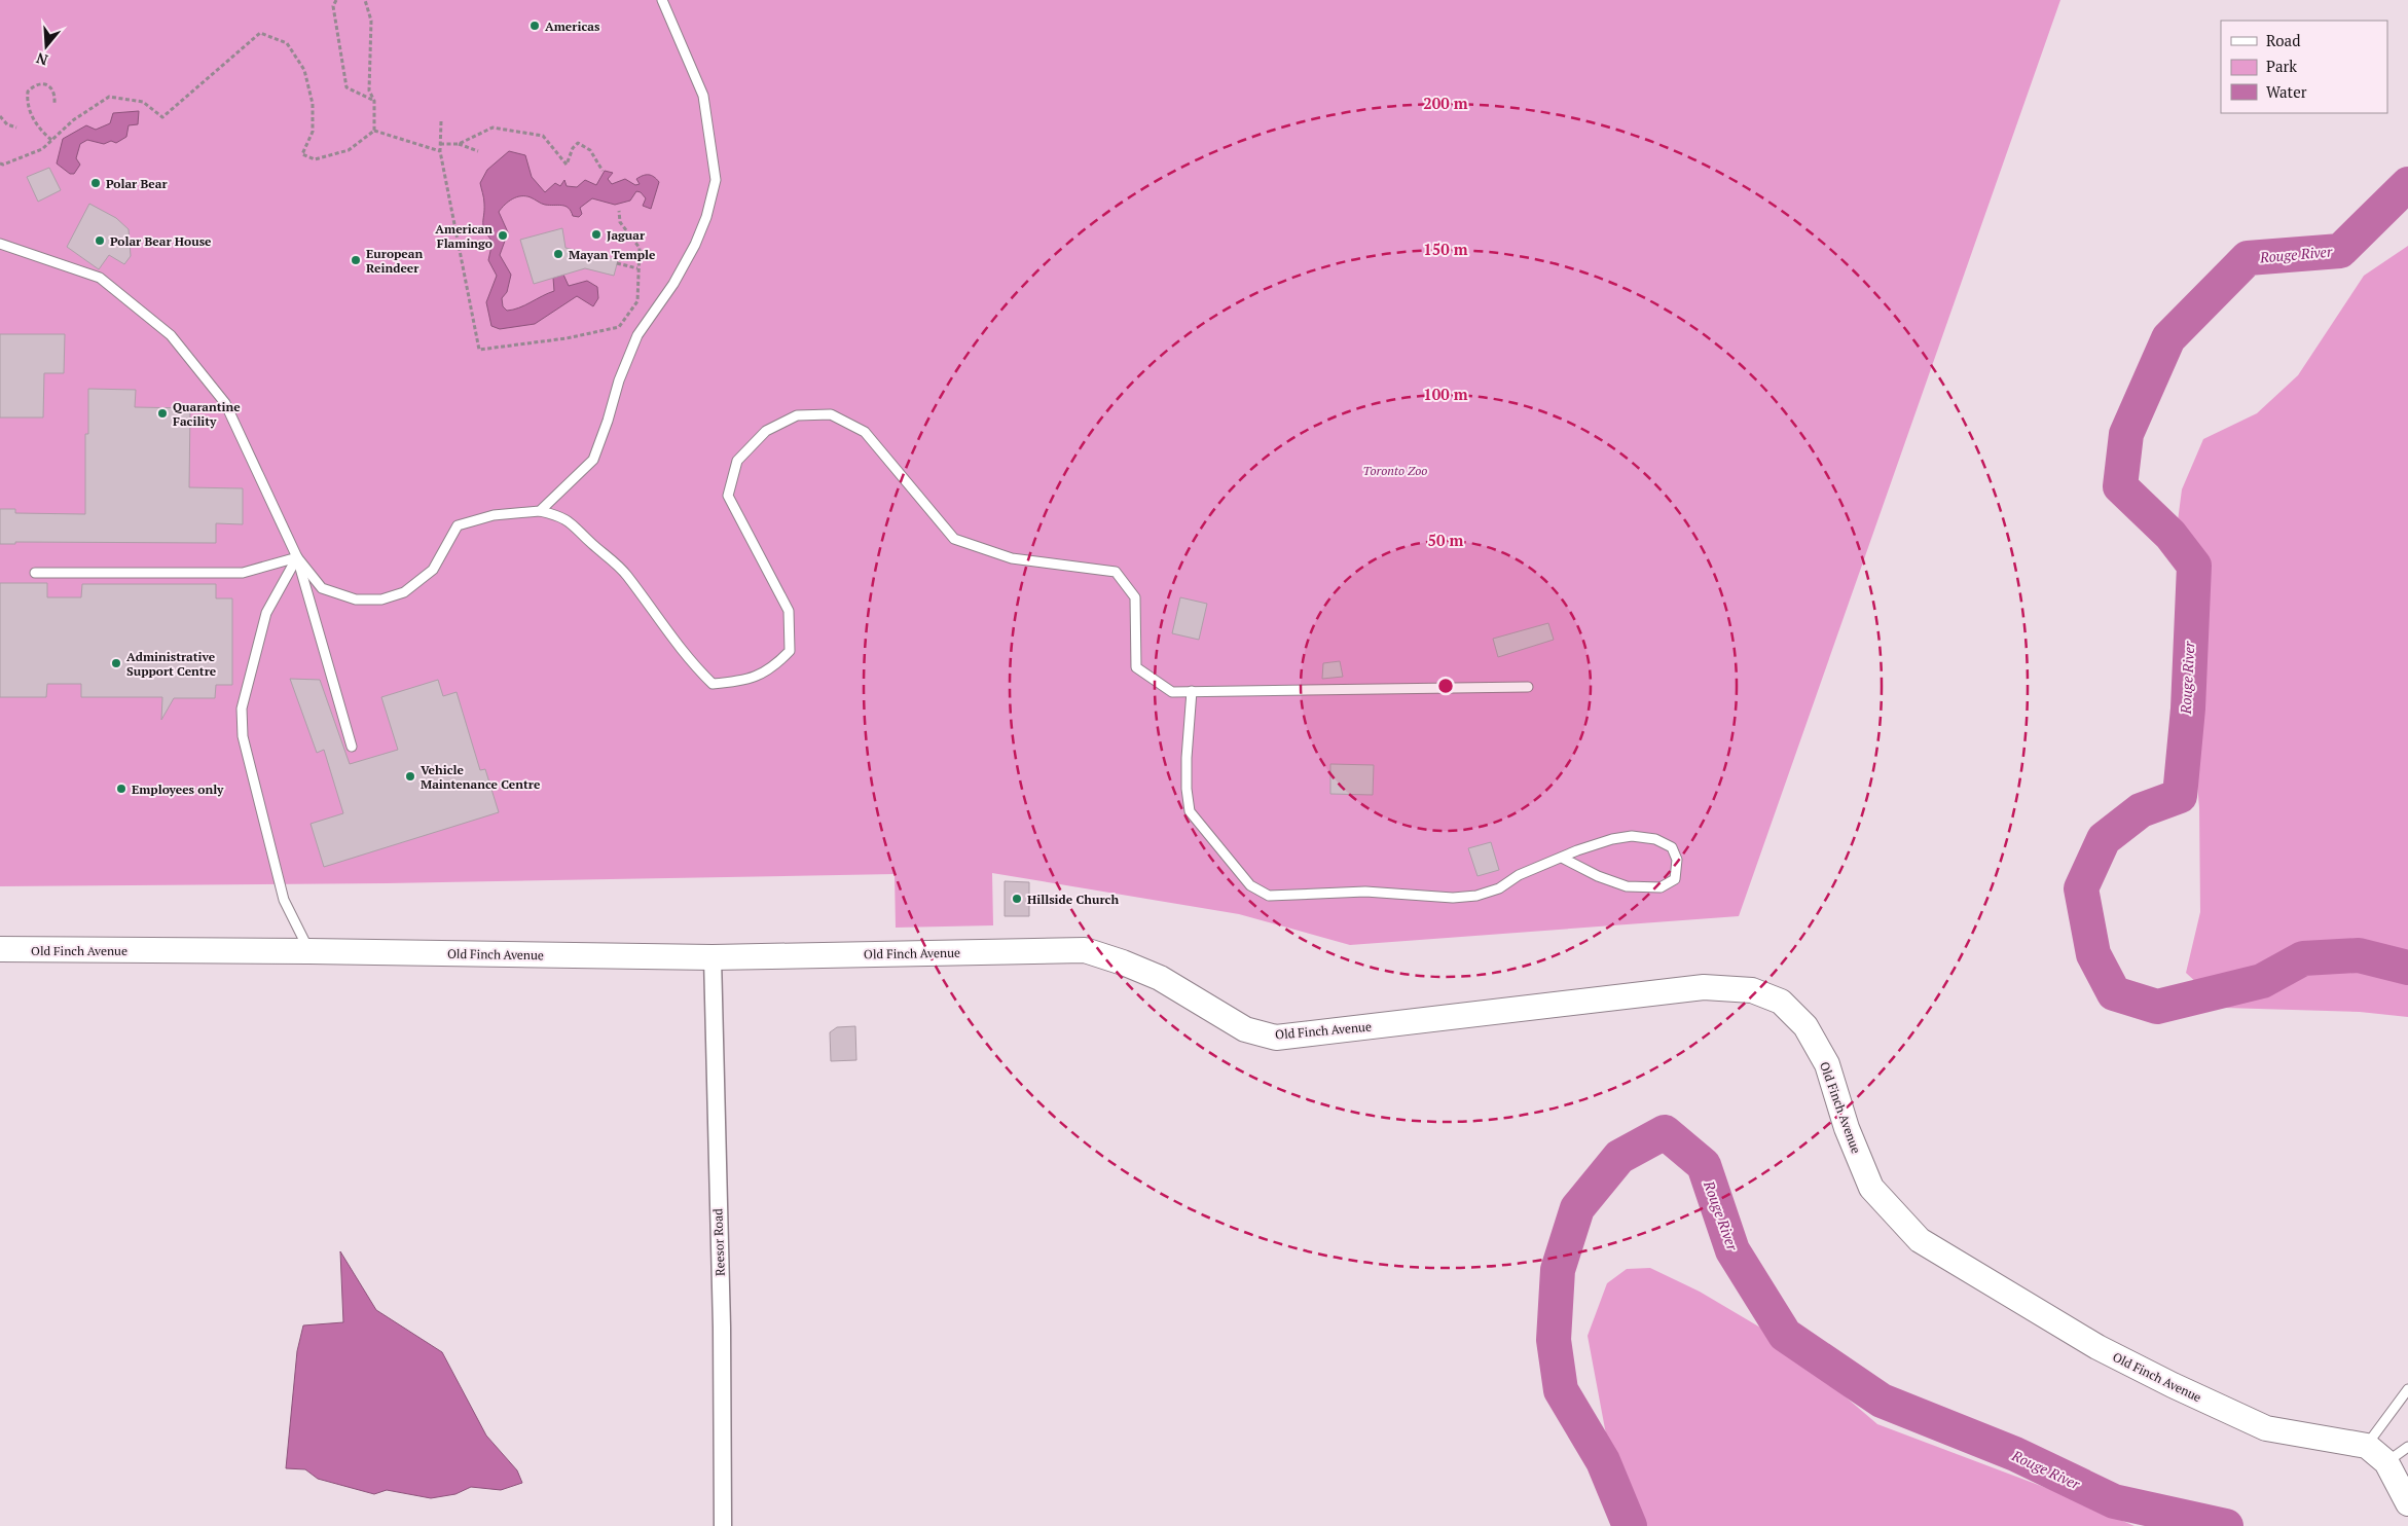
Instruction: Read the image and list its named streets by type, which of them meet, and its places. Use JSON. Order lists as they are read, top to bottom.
{
  "streets": {
    "street": ["Old Finch Avenue", "Reesor Road"]
  },
  "crossings": [
    ["Old Finch Avenue", "Reesor Road"]
  ],
  "water": ["Rouge River"],
  "parks": ["Toronto Zoo"],
  "places": [
    "Americas",
    "Polar Bear",
    "Jaguar",
    "American Flamingo",
    "Polar Bear House",
    "Mayan Temple",
    "European Reindeer",
    "Quarantine Facility",
    "Administrative Support Centre",
    "Vehicle Maintenance Centre",
    "Employees only",
    "Hillside Church"
  ],
  "legend": ["Road", "Park", "Water"],
  "north": "bottom",
  "rings": [
    "200 m",
    "150 m",
    "100 m",
    "50 m"
  ]
}
